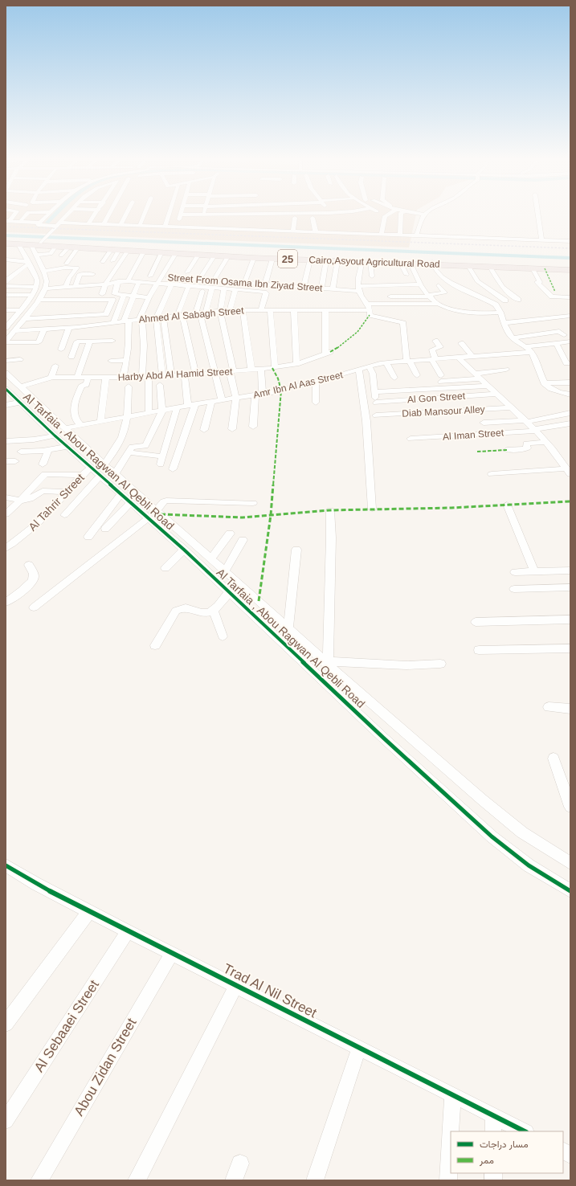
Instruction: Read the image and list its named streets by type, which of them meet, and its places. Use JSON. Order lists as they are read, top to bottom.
{
  "streets": {
    "highway": ["25", "Cairo,Asyout Agricultural Road"],
    "street": [
      "Street From Osama Ibn Ziyad Street",
      "Ahmed Al Sabagh Street",
      "Harby Abd Al Hamid Street",
      "Amr Ibn Al Aas Street",
      "Al Gon Street",
      "Diab Mansour Alley",
      "Al Iman Street",
      "Al Tarfaia , Abou Ragwan Al Qebli Road",
      "Al Tahrir Street",
      "Trad Al Nil Street",
      "Al Sebaaei Street",
      "Abou Zidan Street"
    ]
  },
  "crossings": [
    ["Ahmed Al Sabagh Street", "Harby Abd Al Hamid Street"],
    ["Ahmed Al Sabagh Street", "Amr Ibn Al Aas Street"],
    ["Harby Abd Al Hamid Street", "Al Tarfaia , Abou Ragwan Al Qebli Road"],
    ["Amr Ibn Al Aas Street", "Al Tarfaia , Abou Ragwan Al Qebli Road"],
    ["Al Tarfaia , Abou Ragwan Al Qebli Road", "Al Tahrir Street"],
    ["Trad Al Nil Street", "Al Sebaaei Street"],
    ["Trad Al Nil Street", "Abou Zidan Street"]
  ],
  "legend": ["مسار دراجات", "ممر"]
}
